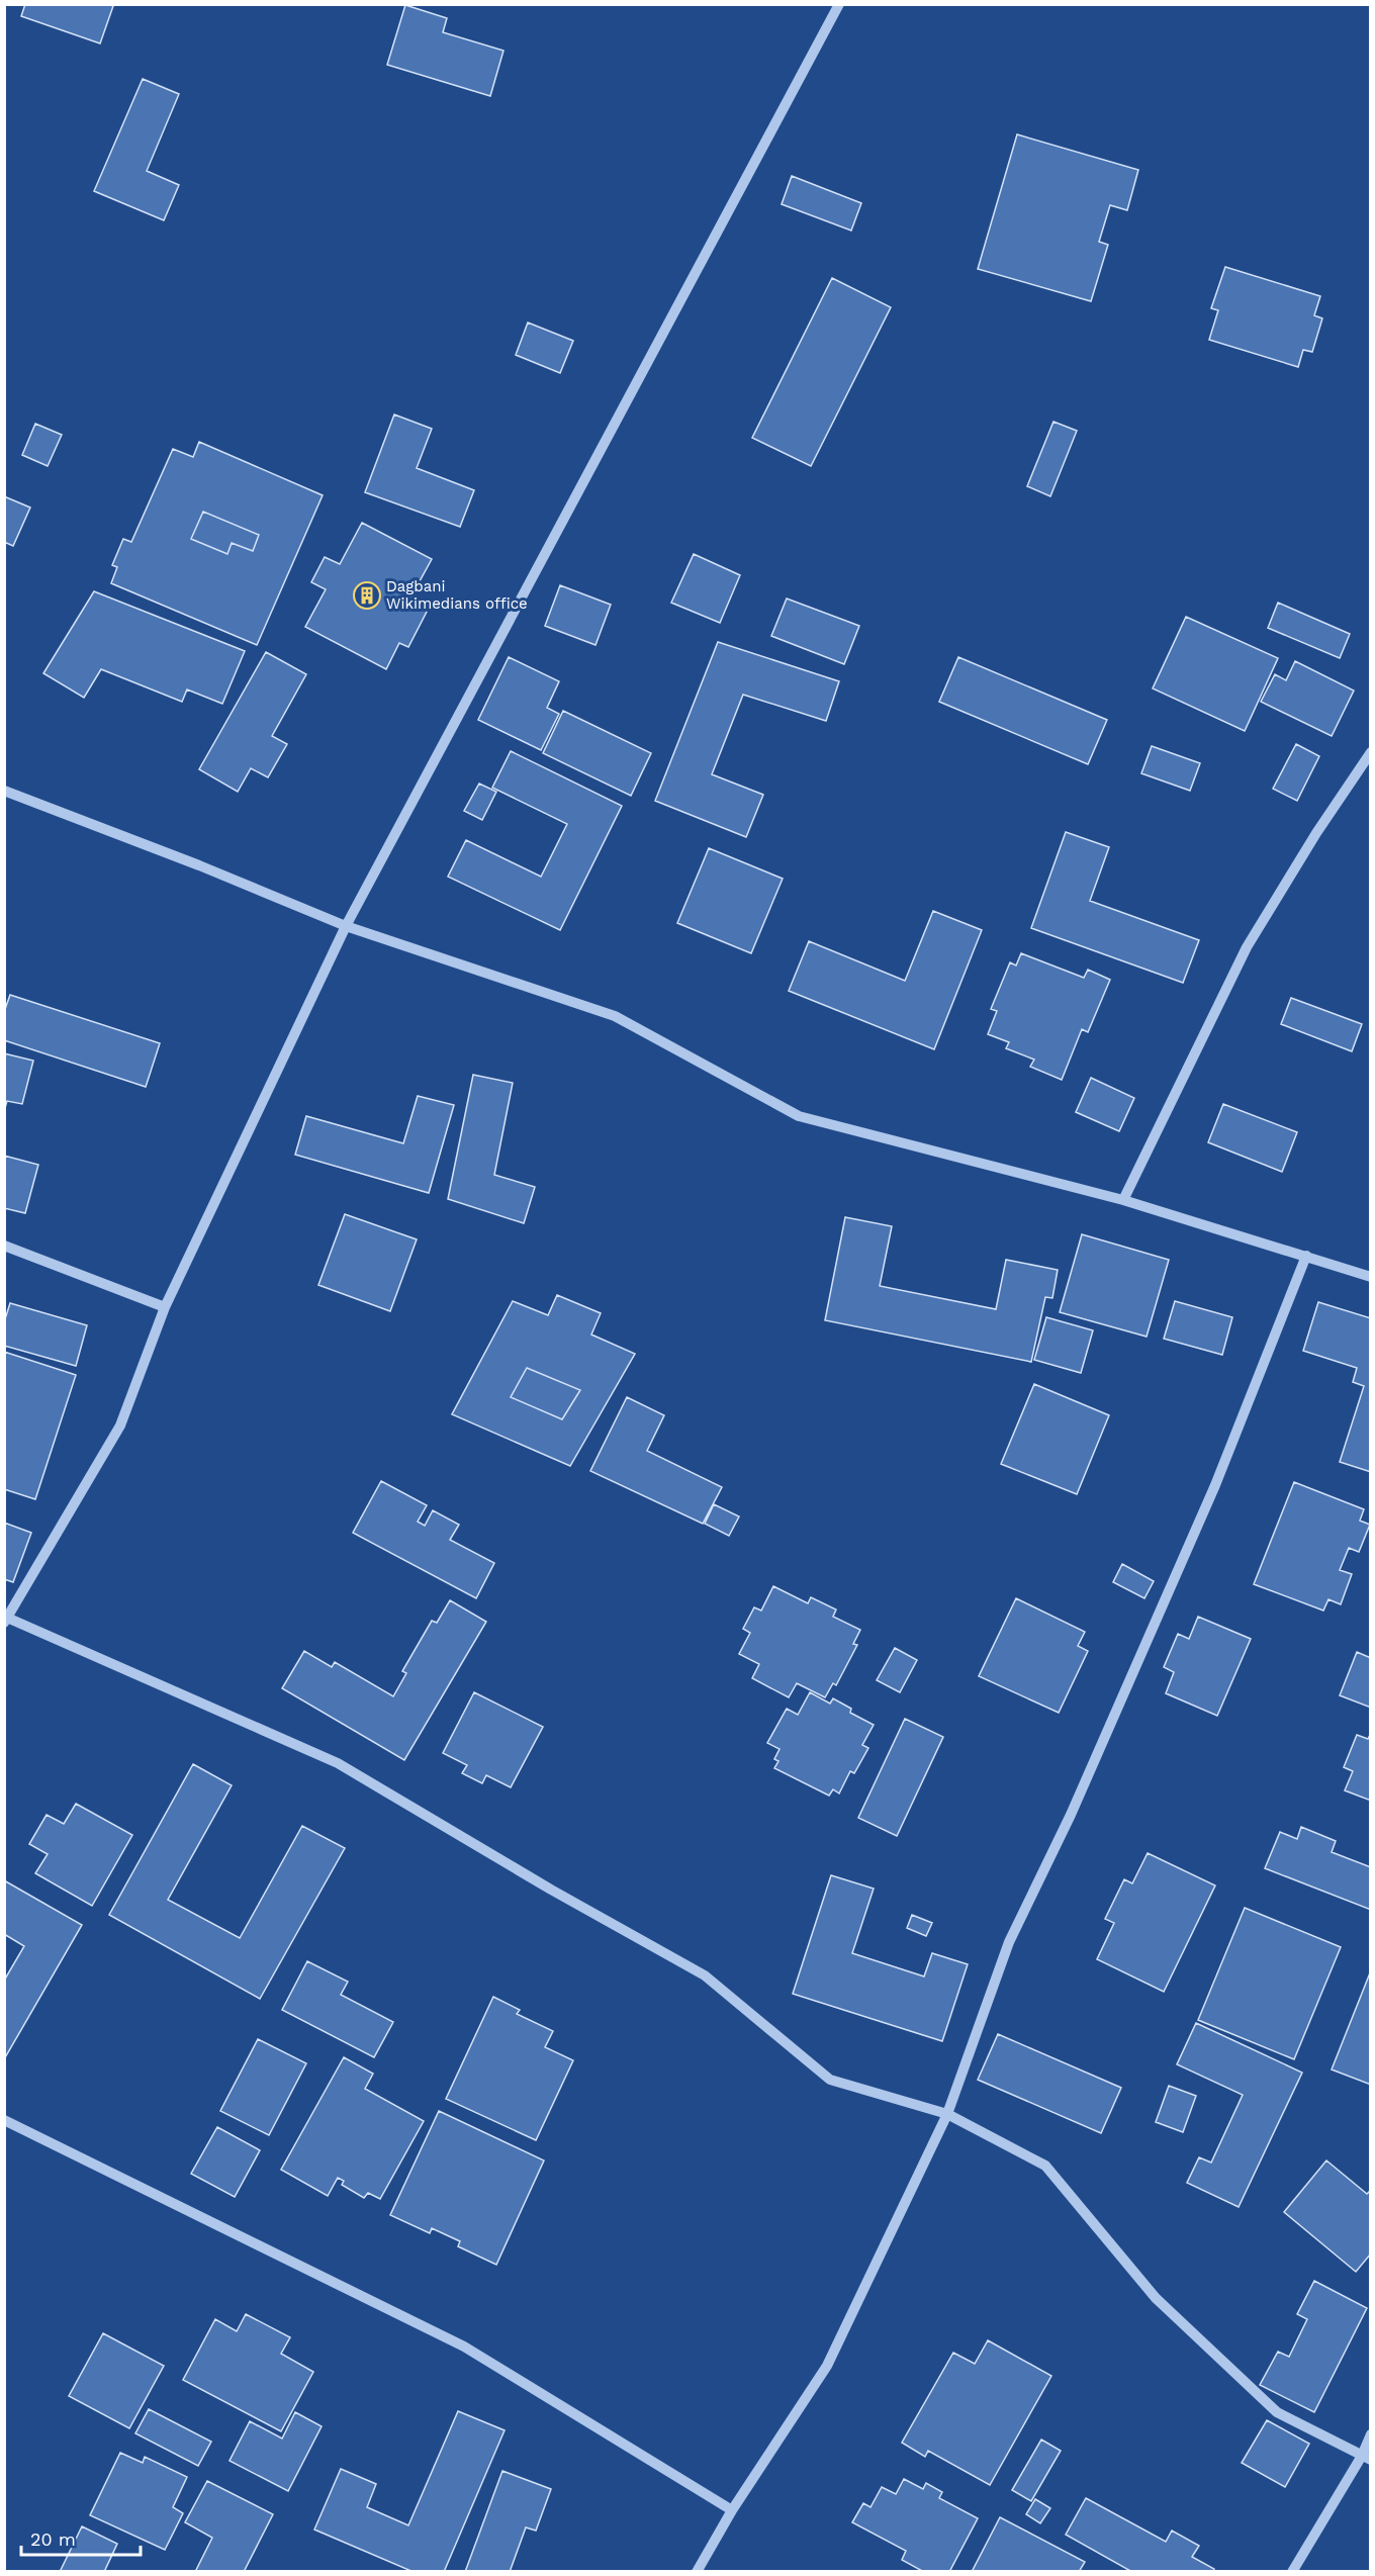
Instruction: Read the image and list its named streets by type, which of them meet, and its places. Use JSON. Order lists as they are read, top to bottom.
{
  "places": {
    "building": ["Dagbani Wikimedians office"]
  },
  "scale_bar": "20 m"
}
